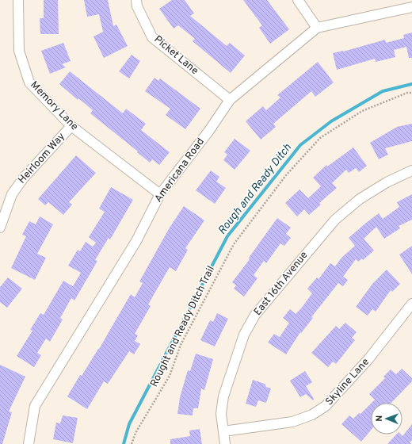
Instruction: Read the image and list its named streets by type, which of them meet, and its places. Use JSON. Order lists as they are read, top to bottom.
{
  "streets": {
    "street": [
      "Picket Lane",
      "Memory Lane",
      "Heirloom Way",
      "Americana Road",
      "East 16th Avenue",
      "Skyline Lane"
    ],
    "path": ["Rought and Ready Ditch Trail"]
  },
  "crossings": [
    ["Picket Lane", "Americana Road"],
    ["Memory Lane", "Heirloom Way"],
    ["Memory Lane", "Americana Road"],
    ["East 16th Avenue", "Skyline Lane"]
  ],
  "water": ["Rough and Ready Ditch"],
  "north": "left"
}
